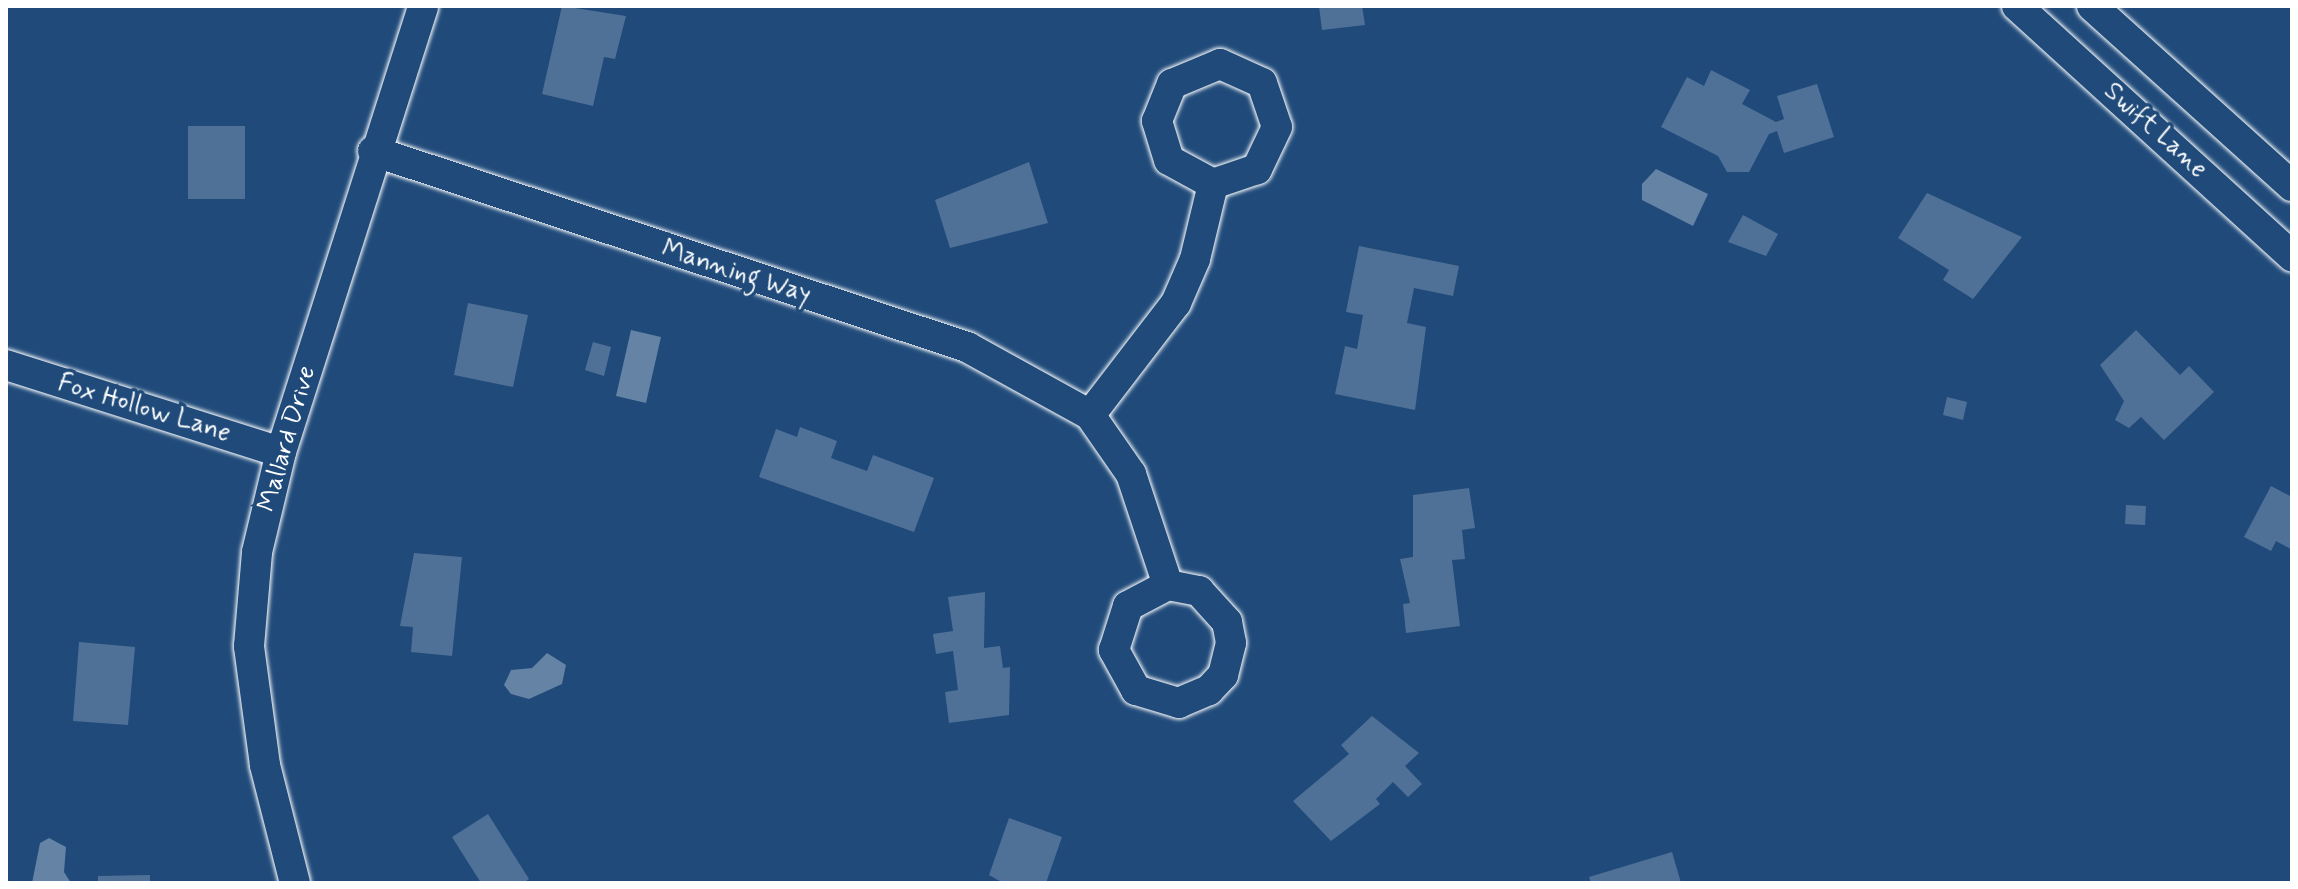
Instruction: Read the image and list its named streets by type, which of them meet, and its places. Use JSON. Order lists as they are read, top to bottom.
{
  "streets": {
    "street": [
      "Swift Lane",
      "Manning Way",
      "Fox Hollow Lane",
      "Mallard Drive"
    ]
  },
  "crossings": [
    ["Manning Way", "Mallard Drive"],
    ["Fox Hollow Lane", "Mallard Drive"]
  ]
}
